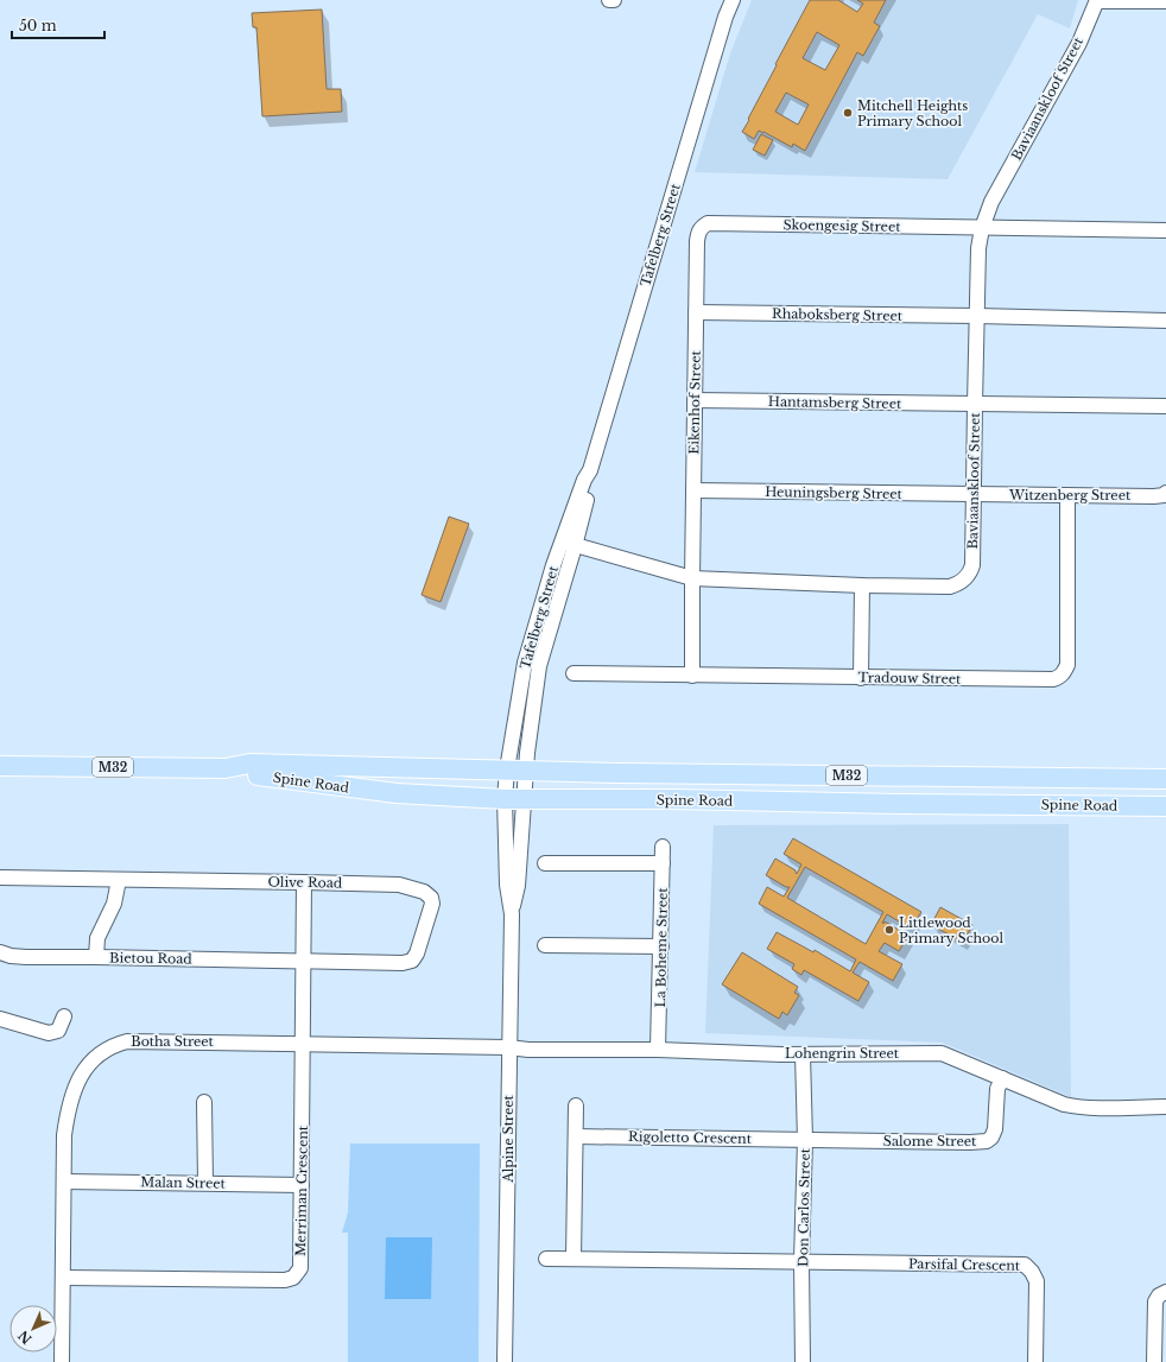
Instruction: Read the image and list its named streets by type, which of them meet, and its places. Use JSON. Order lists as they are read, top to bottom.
{
  "streets": {
    "main road": ["M32", "Spine Road"],
    "street": [
      "Baviaanskloof Street",
      "Skoengesig Street",
      "Tafelberg Street",
      "Rhaboksberg Street",
      "Eikenhof Street",
      "Hantamsberg Street",
      "Heuningsberg Street",
      "Witzenberg Street",
      "Tradouw Street",
      "Olive Road",
      "La Boheme Street",
      "Bietou Road",
      "Botha Street",
      "Lohengrin Street",
      "Rigoletto Crescent",
      "Alpine Street",
      "Salome Street",
      "Malan Street",
      "Merriman Crescent",
      "Don Carlos Street",
      "Parsifal Crescent"
    ]
  },
  "crossings": [
    ["Baviaanskloof Street", "Skoengesig Street"],
    ["Baviaanskloof Street", "Tafelberg Street"],
    ["Baviaanskloof Street", "Rhaboksberg Street"],
    ["Baviaanskloof Street", "Eikenhof Street"],
    ["Baviaanskloof Street", "Hantamsberg Street"],
    ["Baviaanskloof Street", "Heuningsberg Street"],
    ["Baviaanskloof Street", "Witzenberg Street"],
    ["Skoengesig Street", "Eikenhof Street"],
    ["Tafelberg Street", "Spine Road"],
    ["Tafelberg Street", "Alpine Street"],
    ["Rhaboksberg Street", "Eikenhof Street"],
    ["Eikenhof Street", "Hantamsberg Street"],
    ["Eikenhof Street", "Heuningsberg Street"],
    ["Eikenhof Street", "Tradouw Street"],
    ["Heuningsberg Street", "Witzenberg Street"],
    ["Witzenberg Street", "Tradouw Street"],
    ["Spine Road", "Alpine Street"],
    ["Olive Road", "Bietou Road"],
    ["Olive Road", "Merriman Crescent"],
    ["La Boheme Street", "Lohengrin Street"],
    ["Bietou Road", "Merriman Crescent"],
    ["Botha Street", "Lohengrin Street"],
    ["Botha Street", "Alpine Street"],
    ["Botha Street", "Malan Street"],
    ["Botha Street", "Merriman Crescent"],
    ["Lohengrin Street", "Alpine Street"],
    ["Lohengrin Street", "Salome Street"],
    ["Lohengrin Street", "Don Carlos Street"],
    ["Rigoletto Crescent", "Salome Street"],
    ["Rigoletto Crescent", "Don Carlos Street"],
    ["Salome Street", "Don Carlos Street"],
    ["Malan Street", "Merriman Crescent"],
    ["Don Carlos Street", "Parsifal Crescent"]
  ],
  "places": ["Mitchell Heights Primary School", "Littlewood Primary School"],
  "scale_bar": "50 m",
  "north": "bottom left"
}
